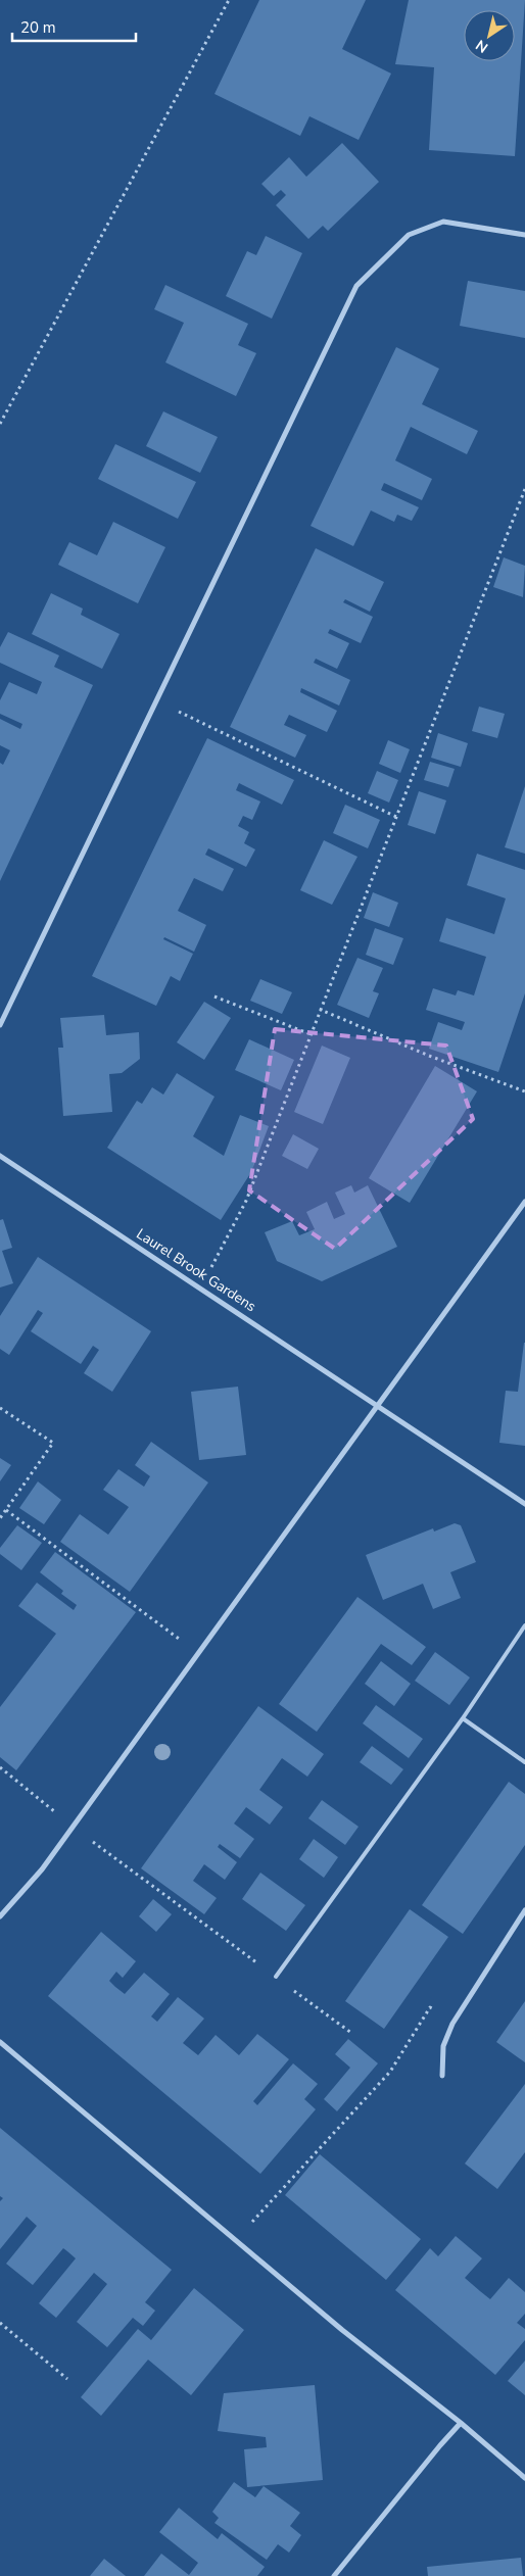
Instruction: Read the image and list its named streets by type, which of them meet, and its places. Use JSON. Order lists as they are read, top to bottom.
{
  "streets": {
    "street": ["Laurel Brook Gardens"]
  },
  "scale_bar": "20 m",
  "north": "bottom left"
}
